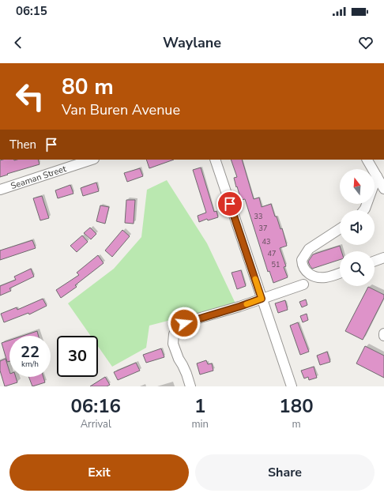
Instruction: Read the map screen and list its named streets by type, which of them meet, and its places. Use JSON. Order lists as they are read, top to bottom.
{
  "streets": {
    "street": ["Seaman Street"]
  },
  "house_numbers": [
    "33",
    "37",
    "43",
    "47",
    "51"
  ],
  "north": "top",
  "page": {
    "status": "06:15",
    "header": "Waylane",
    "turn": ["80 m", "Van Buren Avenue"],
    "then": "Then",
    "speed": "22 km/h",
    "limit": "30",
    "eta": [
      "06:16",
      "Arrival",
      "1",
      "min",
      "180",
      "m"
    ],
    "buttons": ["Exit", "Share"]
  }
}
